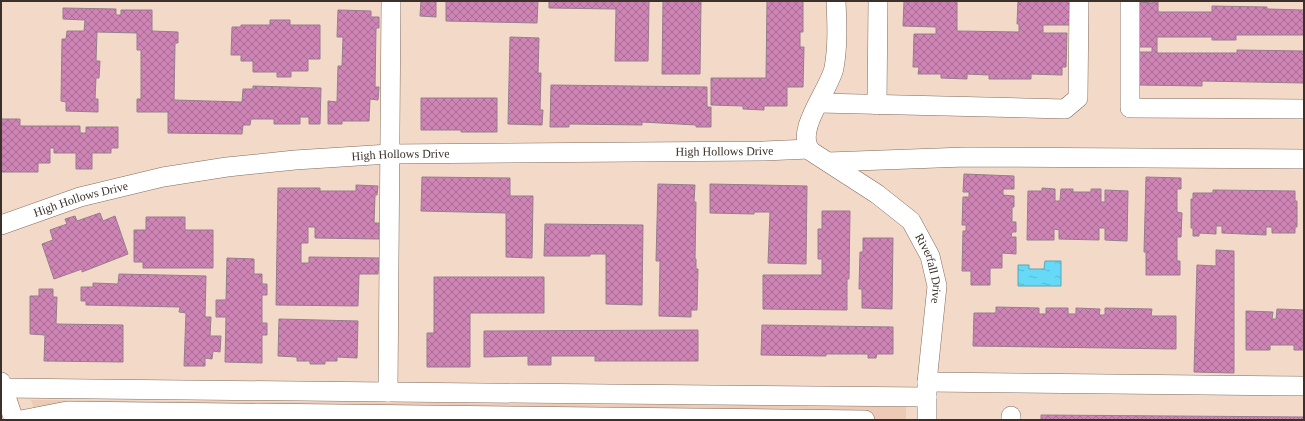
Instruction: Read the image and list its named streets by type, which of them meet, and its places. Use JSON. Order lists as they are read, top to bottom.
{
  "streets": {
    "street": ["High Hollows Drive", "Riverfall Drive"]
  }
}
